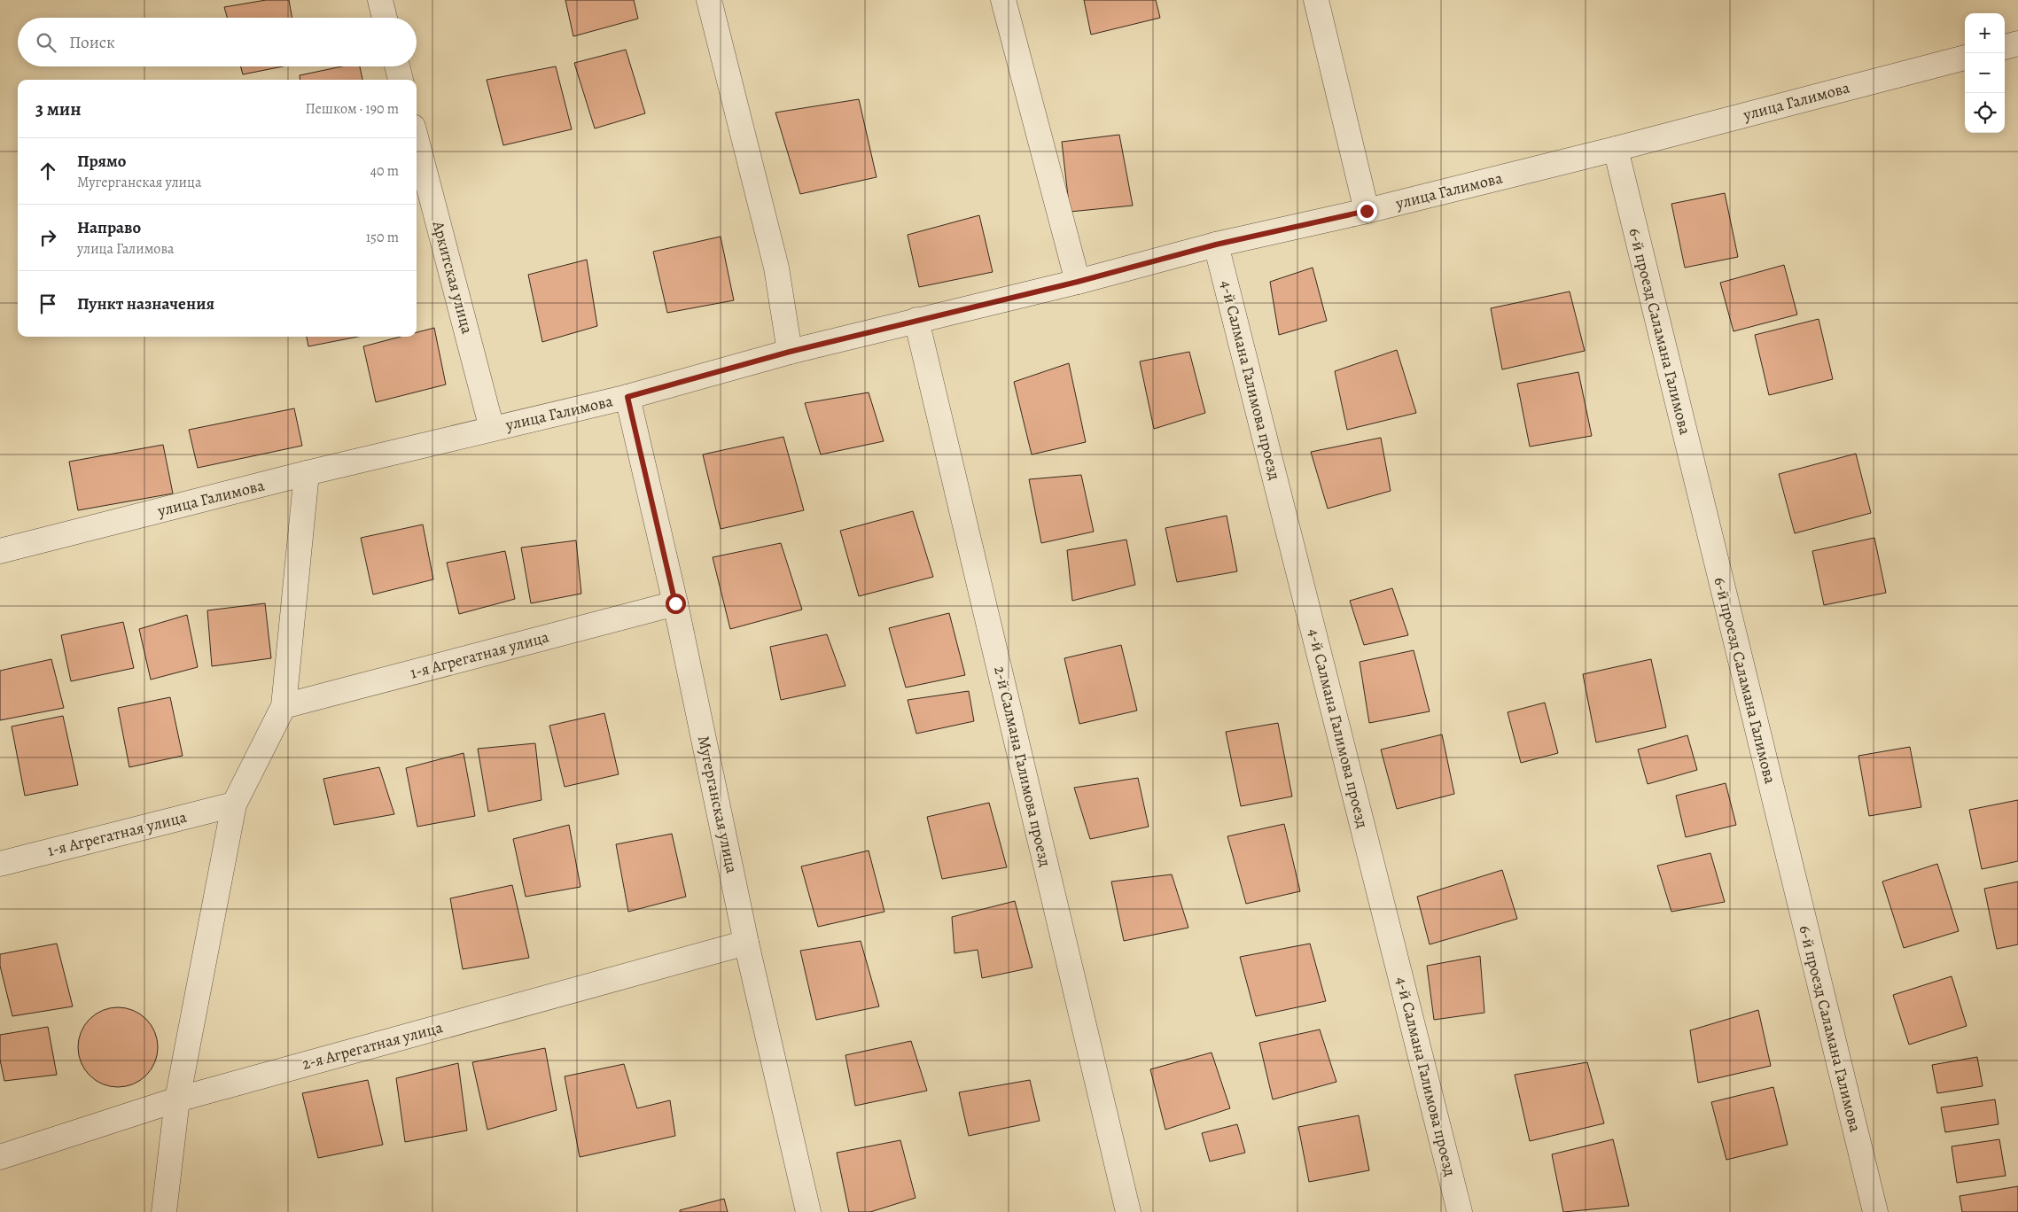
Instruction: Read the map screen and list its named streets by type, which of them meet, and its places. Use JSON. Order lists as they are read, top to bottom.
{
  "streets": {
    "street": [
      "улица Галимова",
      "Аркитская улица",
      "6-й проезд Саламана Галимова",
      "4-й Салмана Галимова проезд",
      "1-я Агрегатная улица",
      "2-й Салмана Галимова проезд",
      "Мугерганская улица",
      "2-я Агрегатная улица"
    ]
  },
  "crossings": [
    ["улица Галимова", "Аркитская улица"],
    ["улица Галимова", "6-й проезд Саламана Галимова"],
    ["улица Галимова", "4-й Салмана Галимова проезд"],
    ["улица Галимова", "2-й Салмана Галимова проезд"],
    ["улица Галимова", "Мугерганская улица"],
    ["1-я Агрегатная улица", "Мугерганская улица"],
    ["Мугерганская улица", "2-я Агрегатная улица"]
  ],
  "page": {
    "map_buttons": ["+", "−"],
    "search": "Поиск",
    "heading": ["3 мин", "Пешком · 190 m"],
    "list": [
      ["Прямо", "Мугерганская улица", "40 m"],
      ["Направо", "улица Галимова", "150 m"],
      "Пункт назначения"
    ]
  }
}
